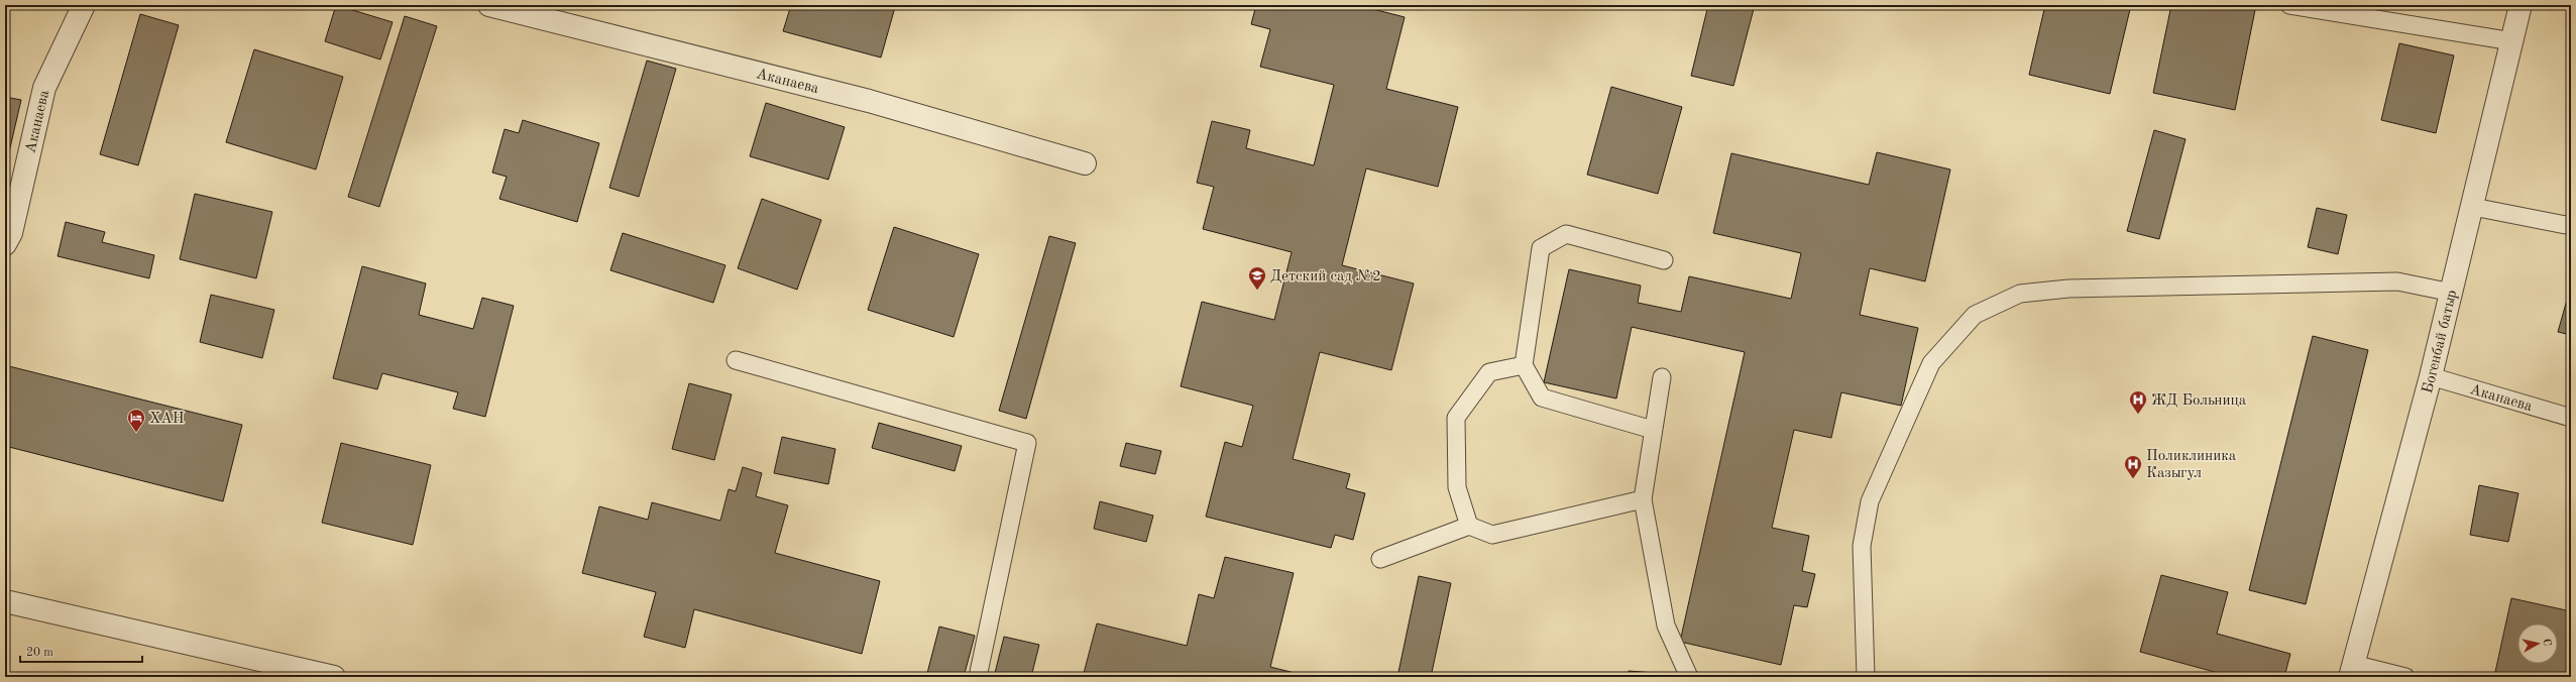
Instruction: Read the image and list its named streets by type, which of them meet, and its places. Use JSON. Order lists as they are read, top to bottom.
{
  "streets": {
    "street": ["Аканаева", "Богенбай батыр"]
  },
  "crossings": [
    ["Аканаева", "Богенбай батыр"]
  ],
  "places": {
    "school or university": ["Детский сад №2"],
    "hospital": ["ЖД Больница", "Поликлиника Казыгул"],
    "hotel": ["ХАН"]
  },
  "scale_bar": "20 m",
  "north": "right"
}
